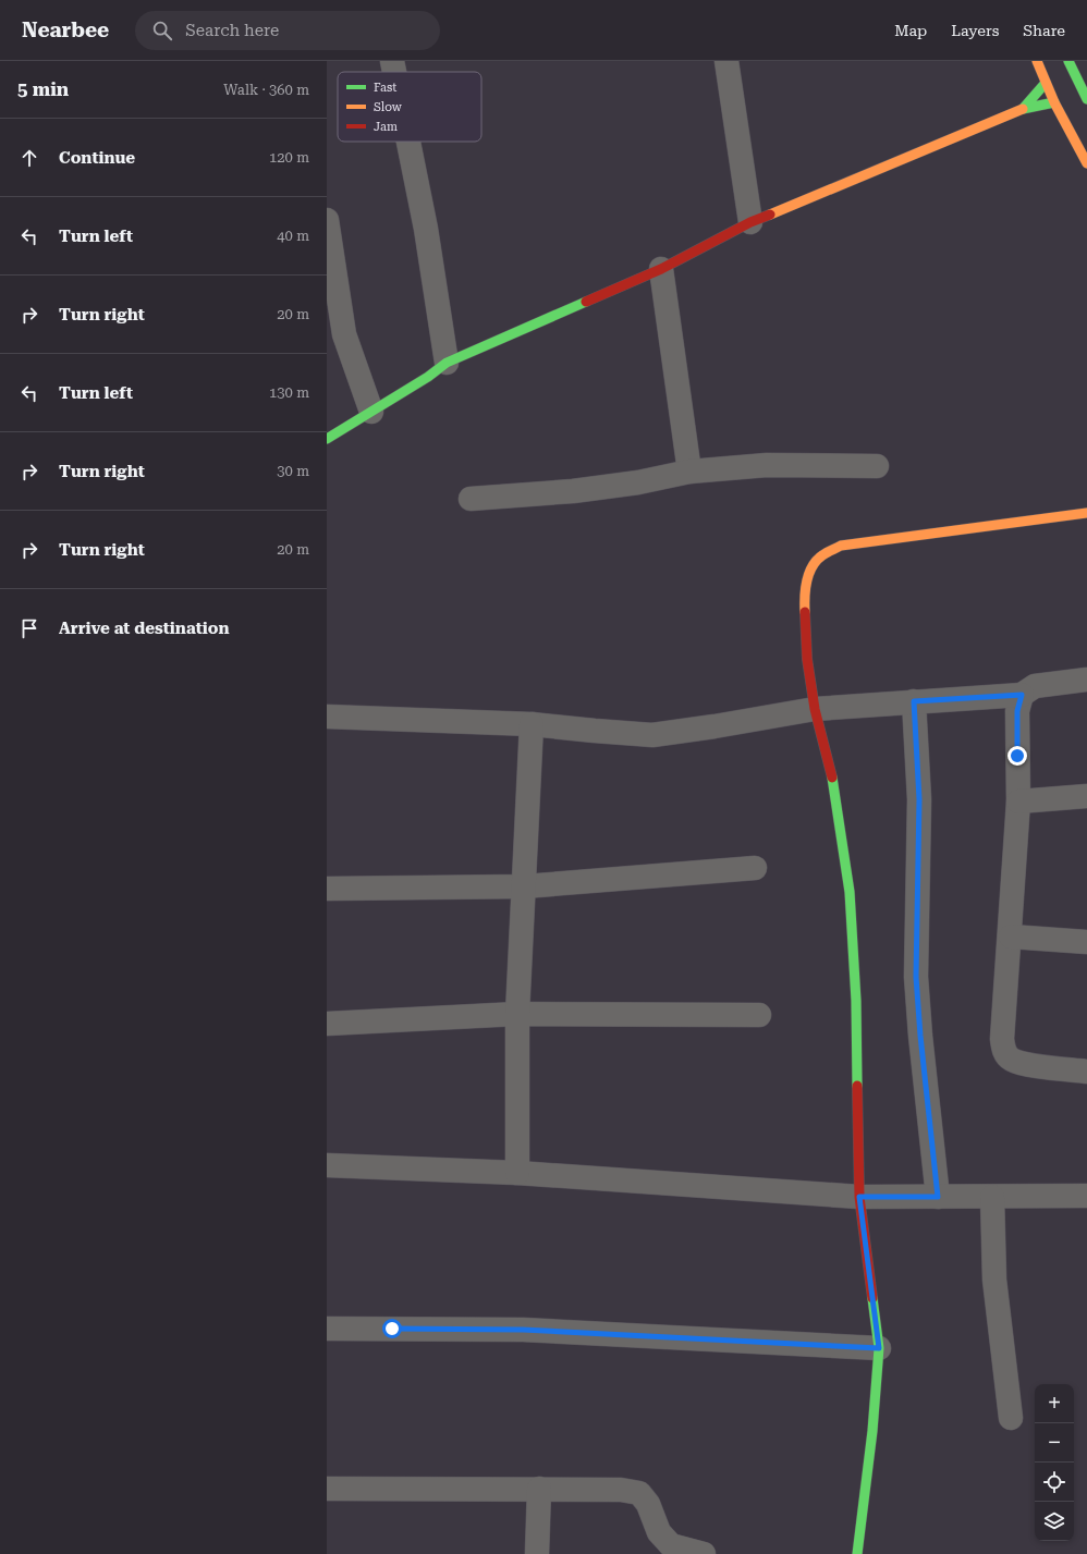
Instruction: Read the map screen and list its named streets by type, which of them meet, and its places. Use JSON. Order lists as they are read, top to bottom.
{
  "legend": ["Fast", "Slow", "Jam"],
  "page": {
    "header": "Nearbee",
    "search": "Search here",
    "nav": ["Map", "Layers", "Share"],
    "heading": ["5 min", "Walk · 360 m"],
    "list": [
      ["Continue", "120 m"],
      ["Turn left", "40 m"],
      ["Turn right", "20 m"],
      ["Turn left", "130 m"],
      ["Turn right", "30 m"],
      ["Turn right", "20 m"],
      "Arrive at destination"
    ],
    "map_buttons": ["+", "−"]
  }
}
